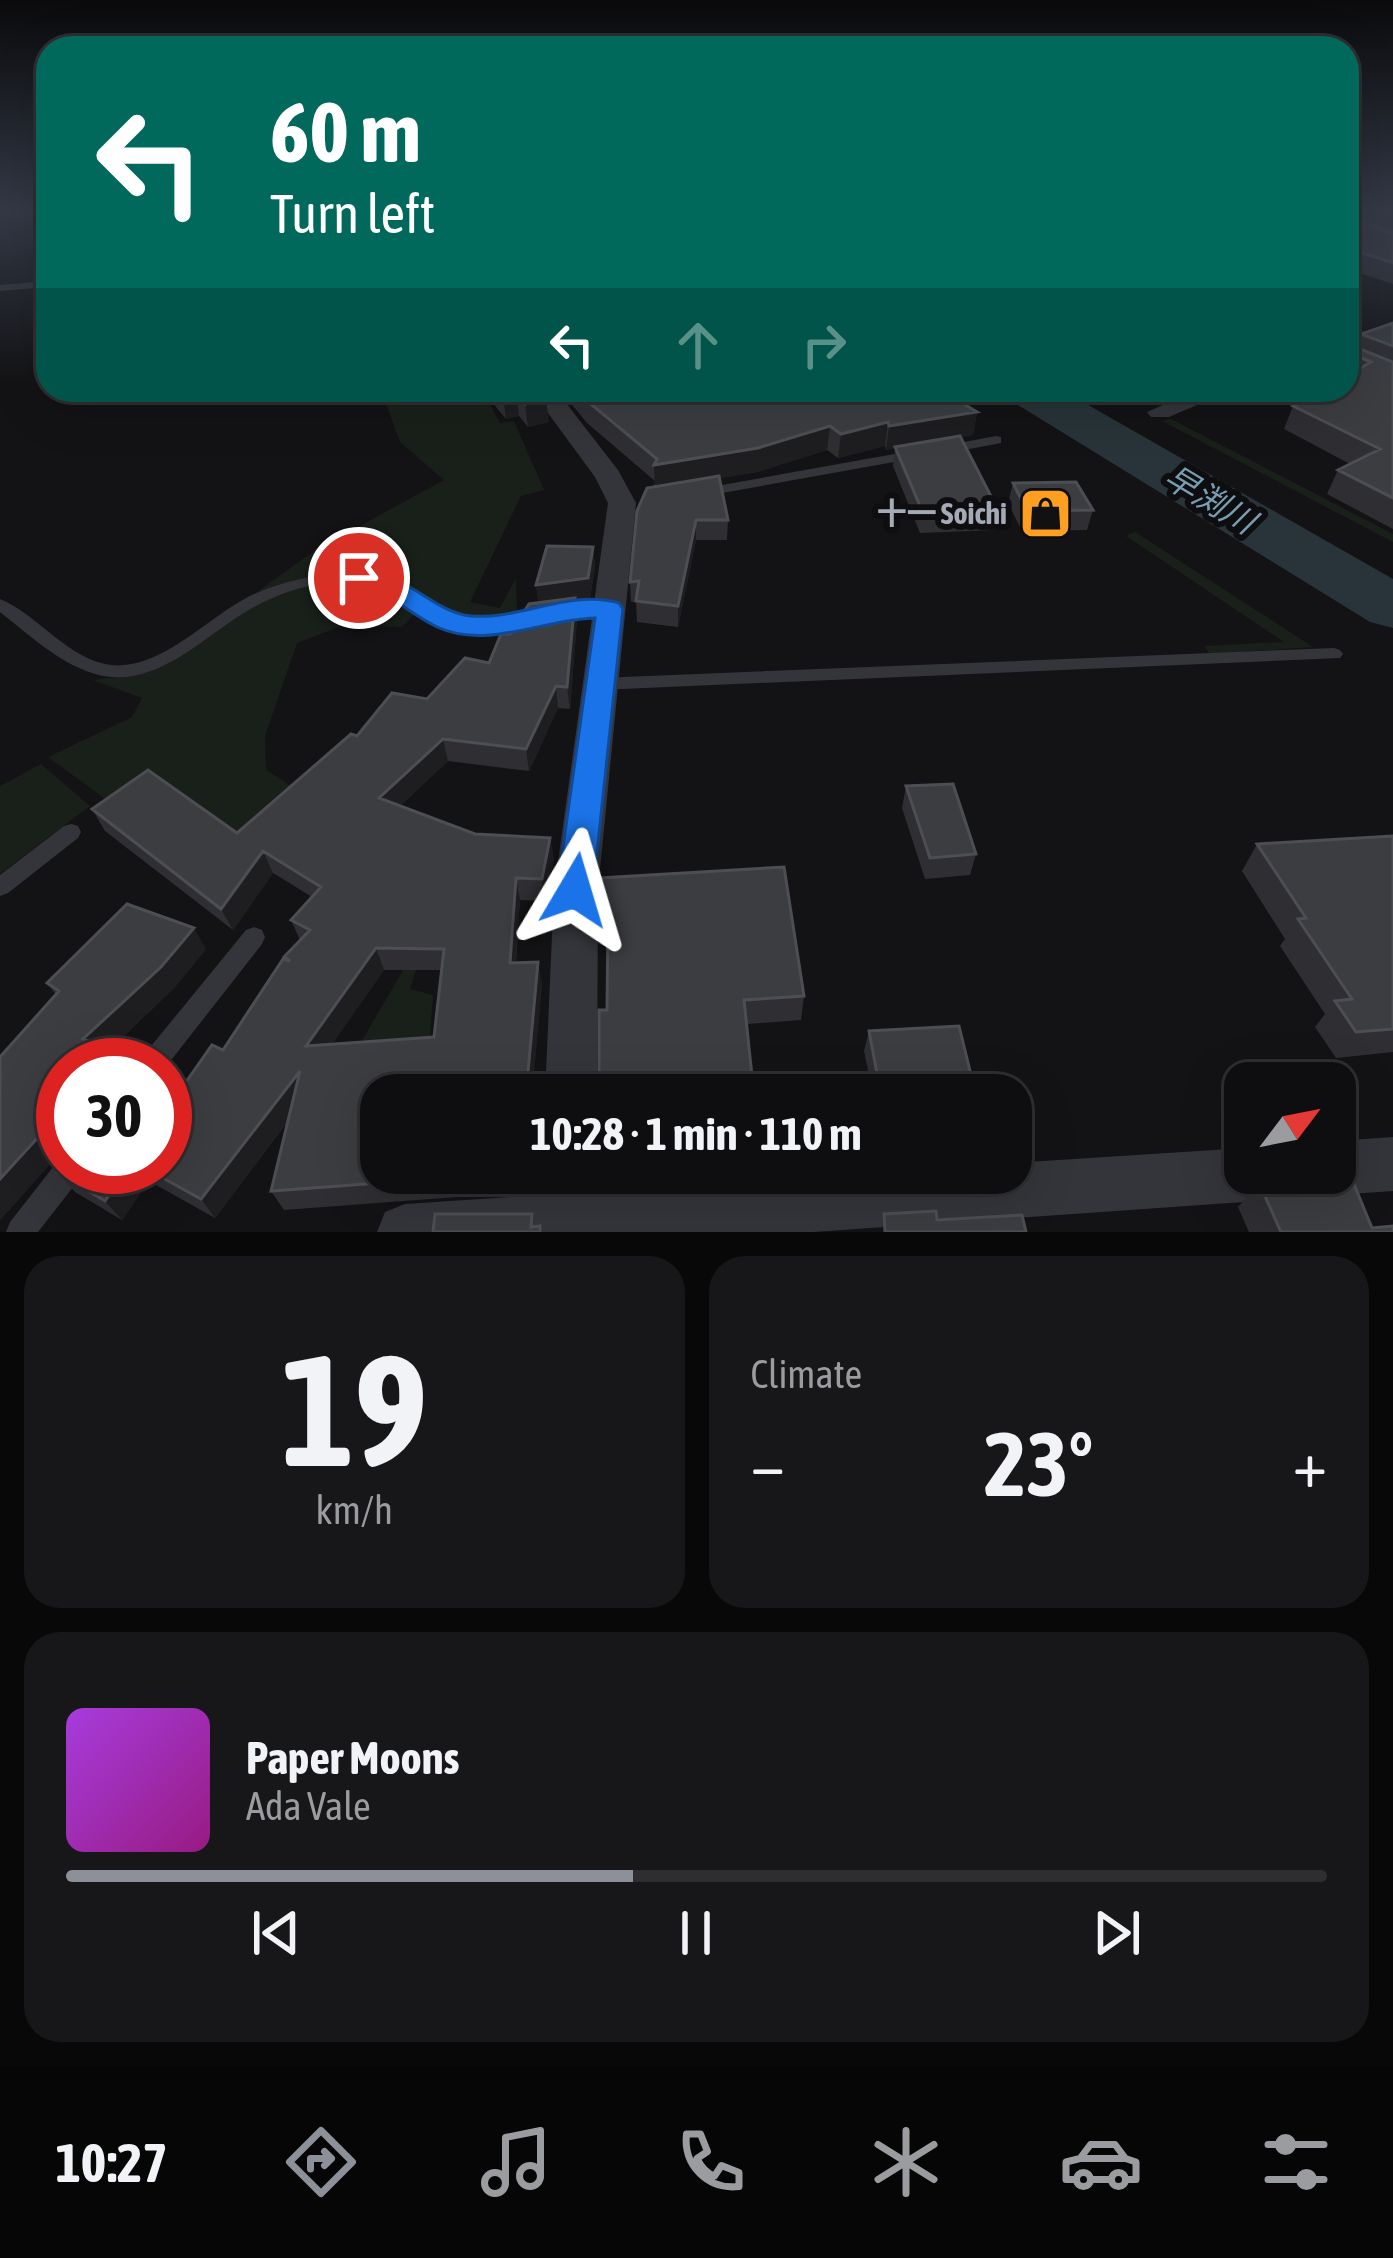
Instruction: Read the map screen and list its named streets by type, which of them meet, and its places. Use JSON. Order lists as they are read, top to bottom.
{
  "water": ["早渕川"],
  "places": {
    "shop": ["十一 Soichi"]
  },
  "north": "top right",
  "page": {
    "turn": ["60 m", "Turn left"],
    "limit": "30",
    "trip": "10:28 · 1 min · 110 m",
    "tile": [
      ["19", "km/h"],
      "Climate"
    ],
    "heat": ["−", "23°", "+"],
    "song": ["Paper Moons", "Ada Vale"],
    "tabs": "10:27"
  }
}
